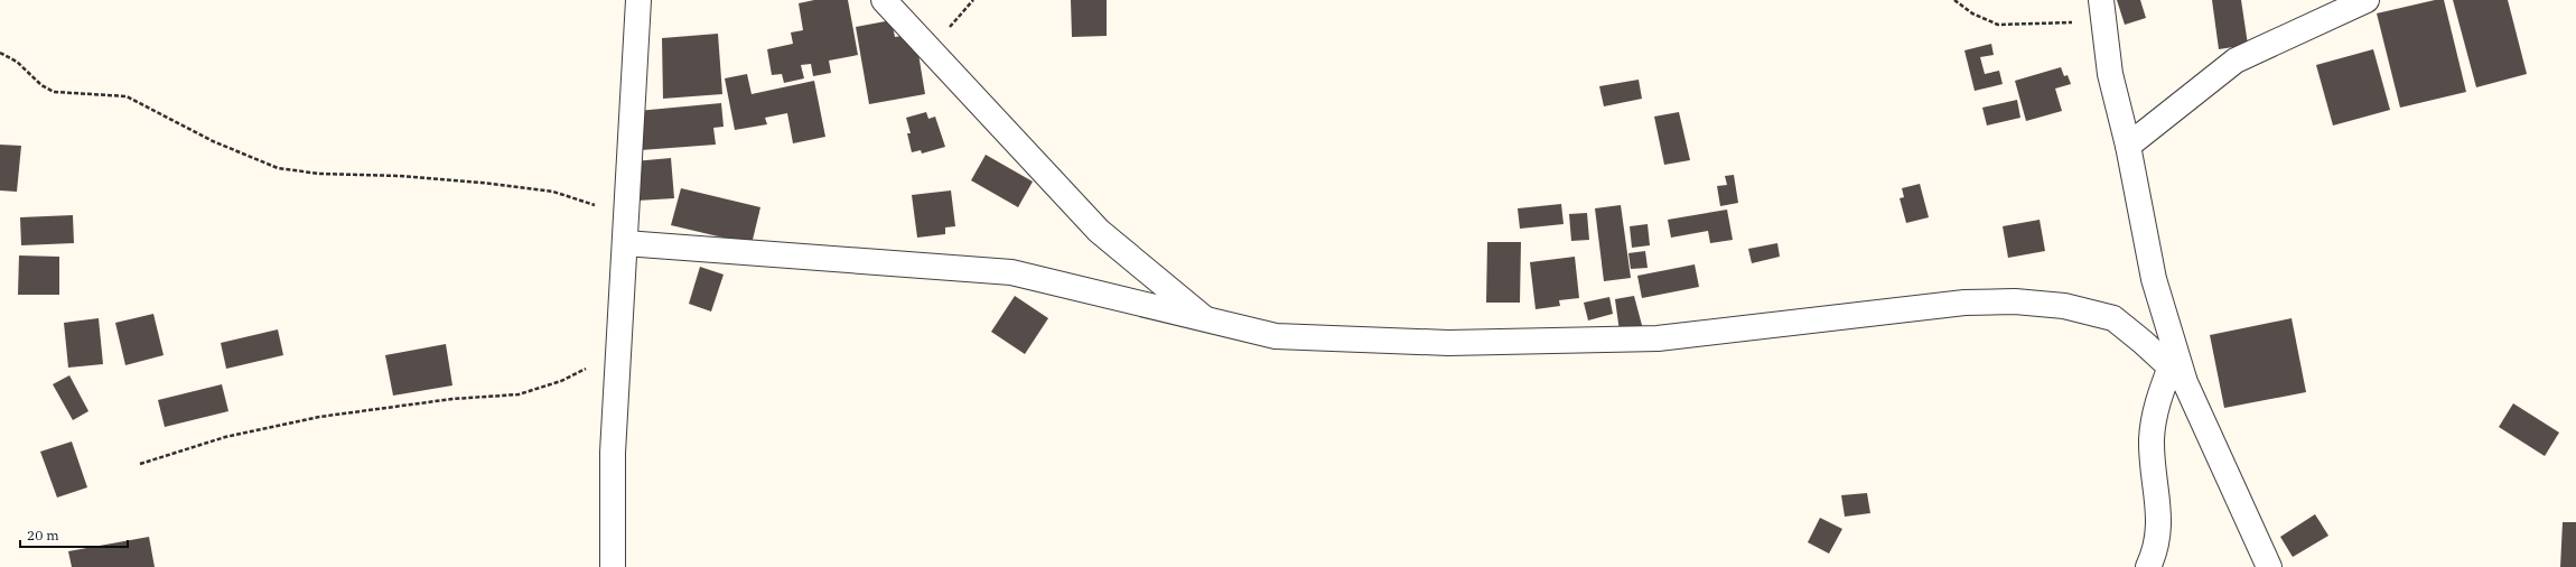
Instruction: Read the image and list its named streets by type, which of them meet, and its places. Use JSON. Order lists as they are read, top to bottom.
{
  "scale_bar": "20 m"
}
